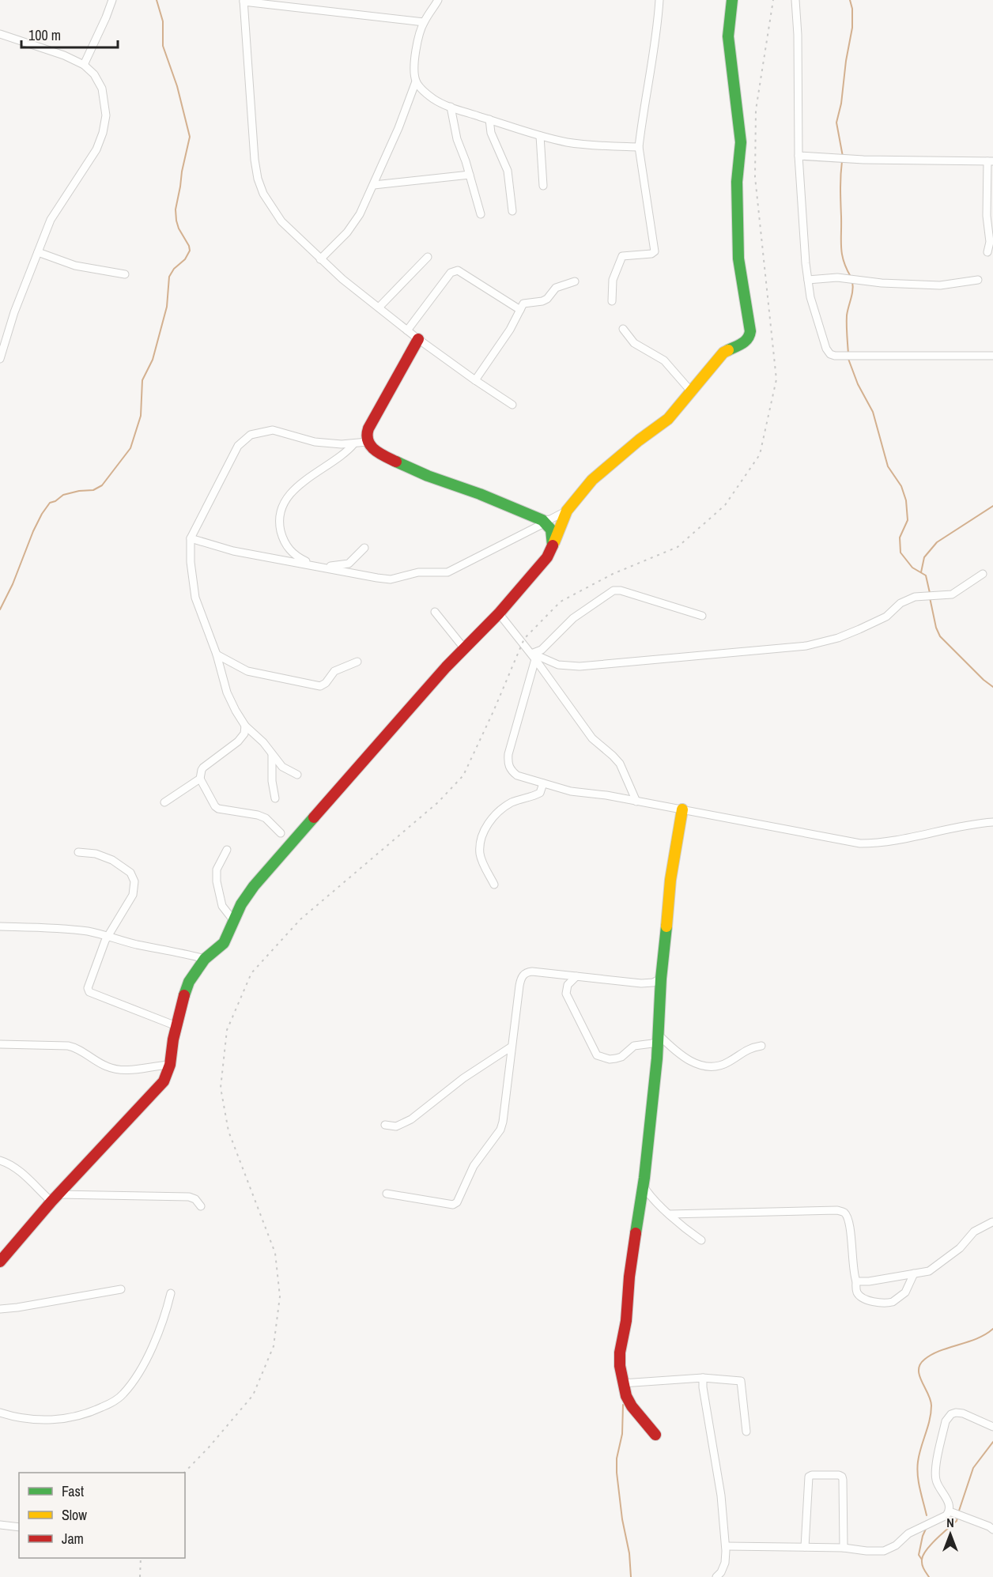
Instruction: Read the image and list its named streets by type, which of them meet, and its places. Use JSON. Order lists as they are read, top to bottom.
{
  "legend": ["Fast", "Slow", "Jam"],
  "scale_bar": "100 m",
  "north": "top"
}
